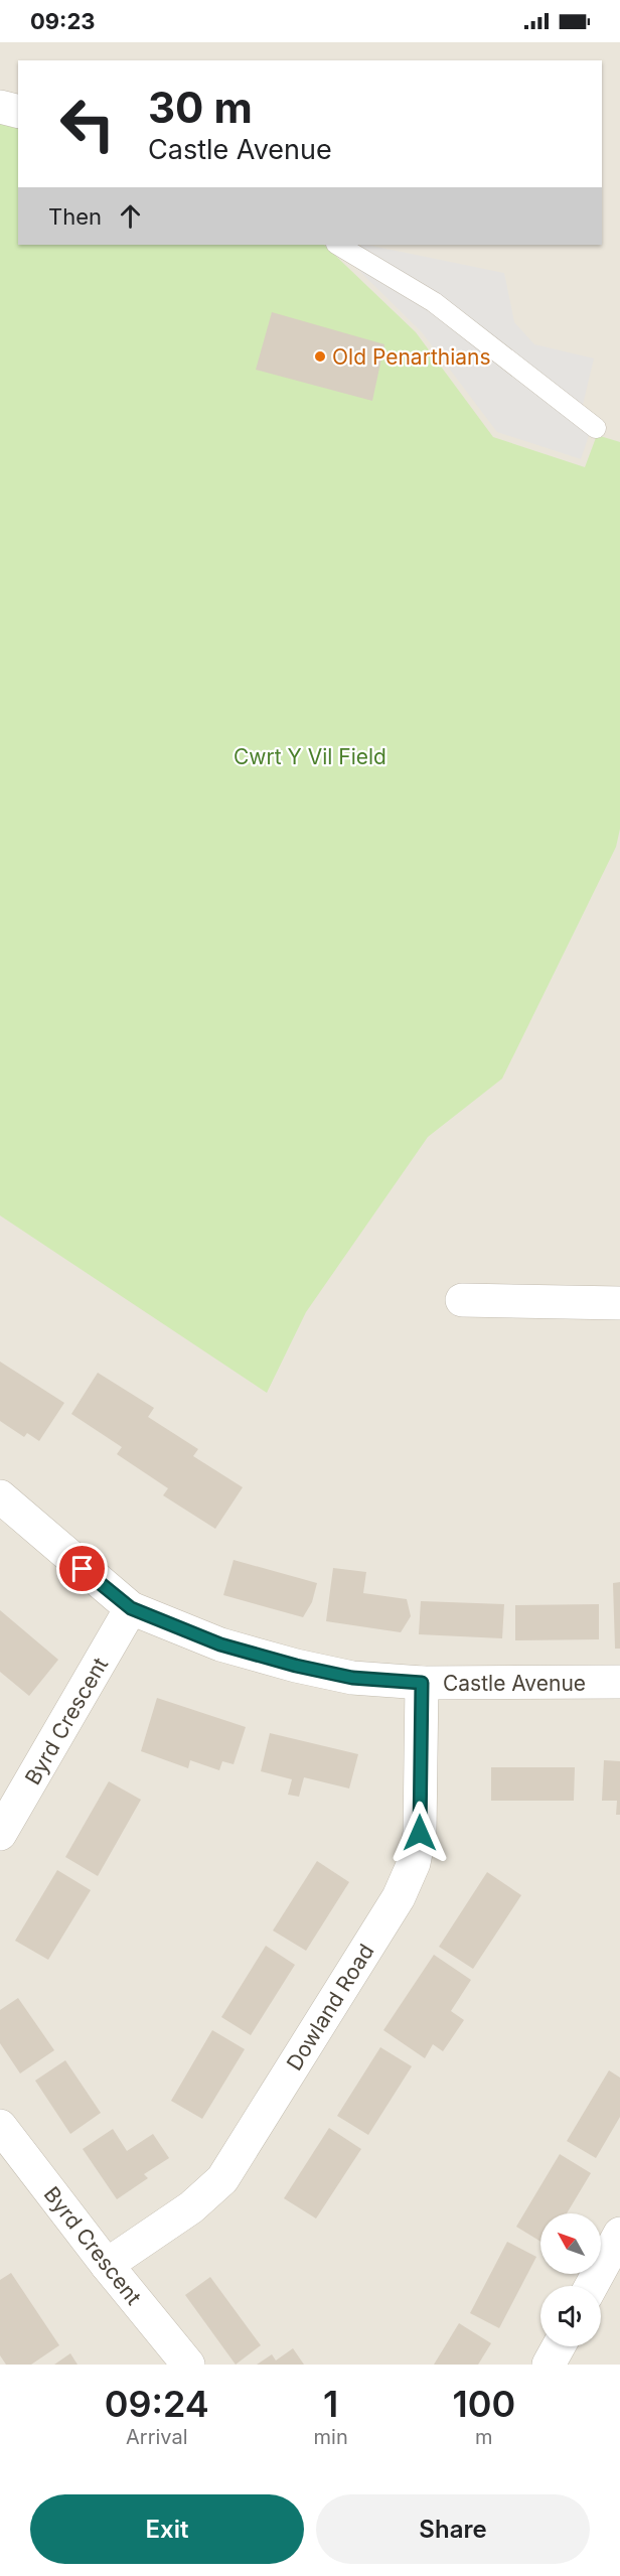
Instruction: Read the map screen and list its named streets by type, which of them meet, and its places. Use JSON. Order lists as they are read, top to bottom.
{
  "streets": {
    "street": ["Castle Avenue", "Byrd Crescent", "Dowland Road"]
  },
  "crossings": [
    ["Castle Avenue", "Byrd Crescent"],
    ["Castle Avenue", "Dowland Road"],
    ["Byrd Crescent", "Dowland Road"]
  ],
  "parks": ["Cwrt Y Vil Field"],
  "places": ["Old Penarthians"],
  "north": "top left",
  "page": {
    "status": "09:23",
    "turn": ["30 m", "Castle Avenue"],
    "then": "Then",
    "eta": [
      "09:24",
      "Arrival",
      "1",
      "min",
      "100",
      "m"
    ],
    "buttons": ["Exit", "Share"]
  }
}
